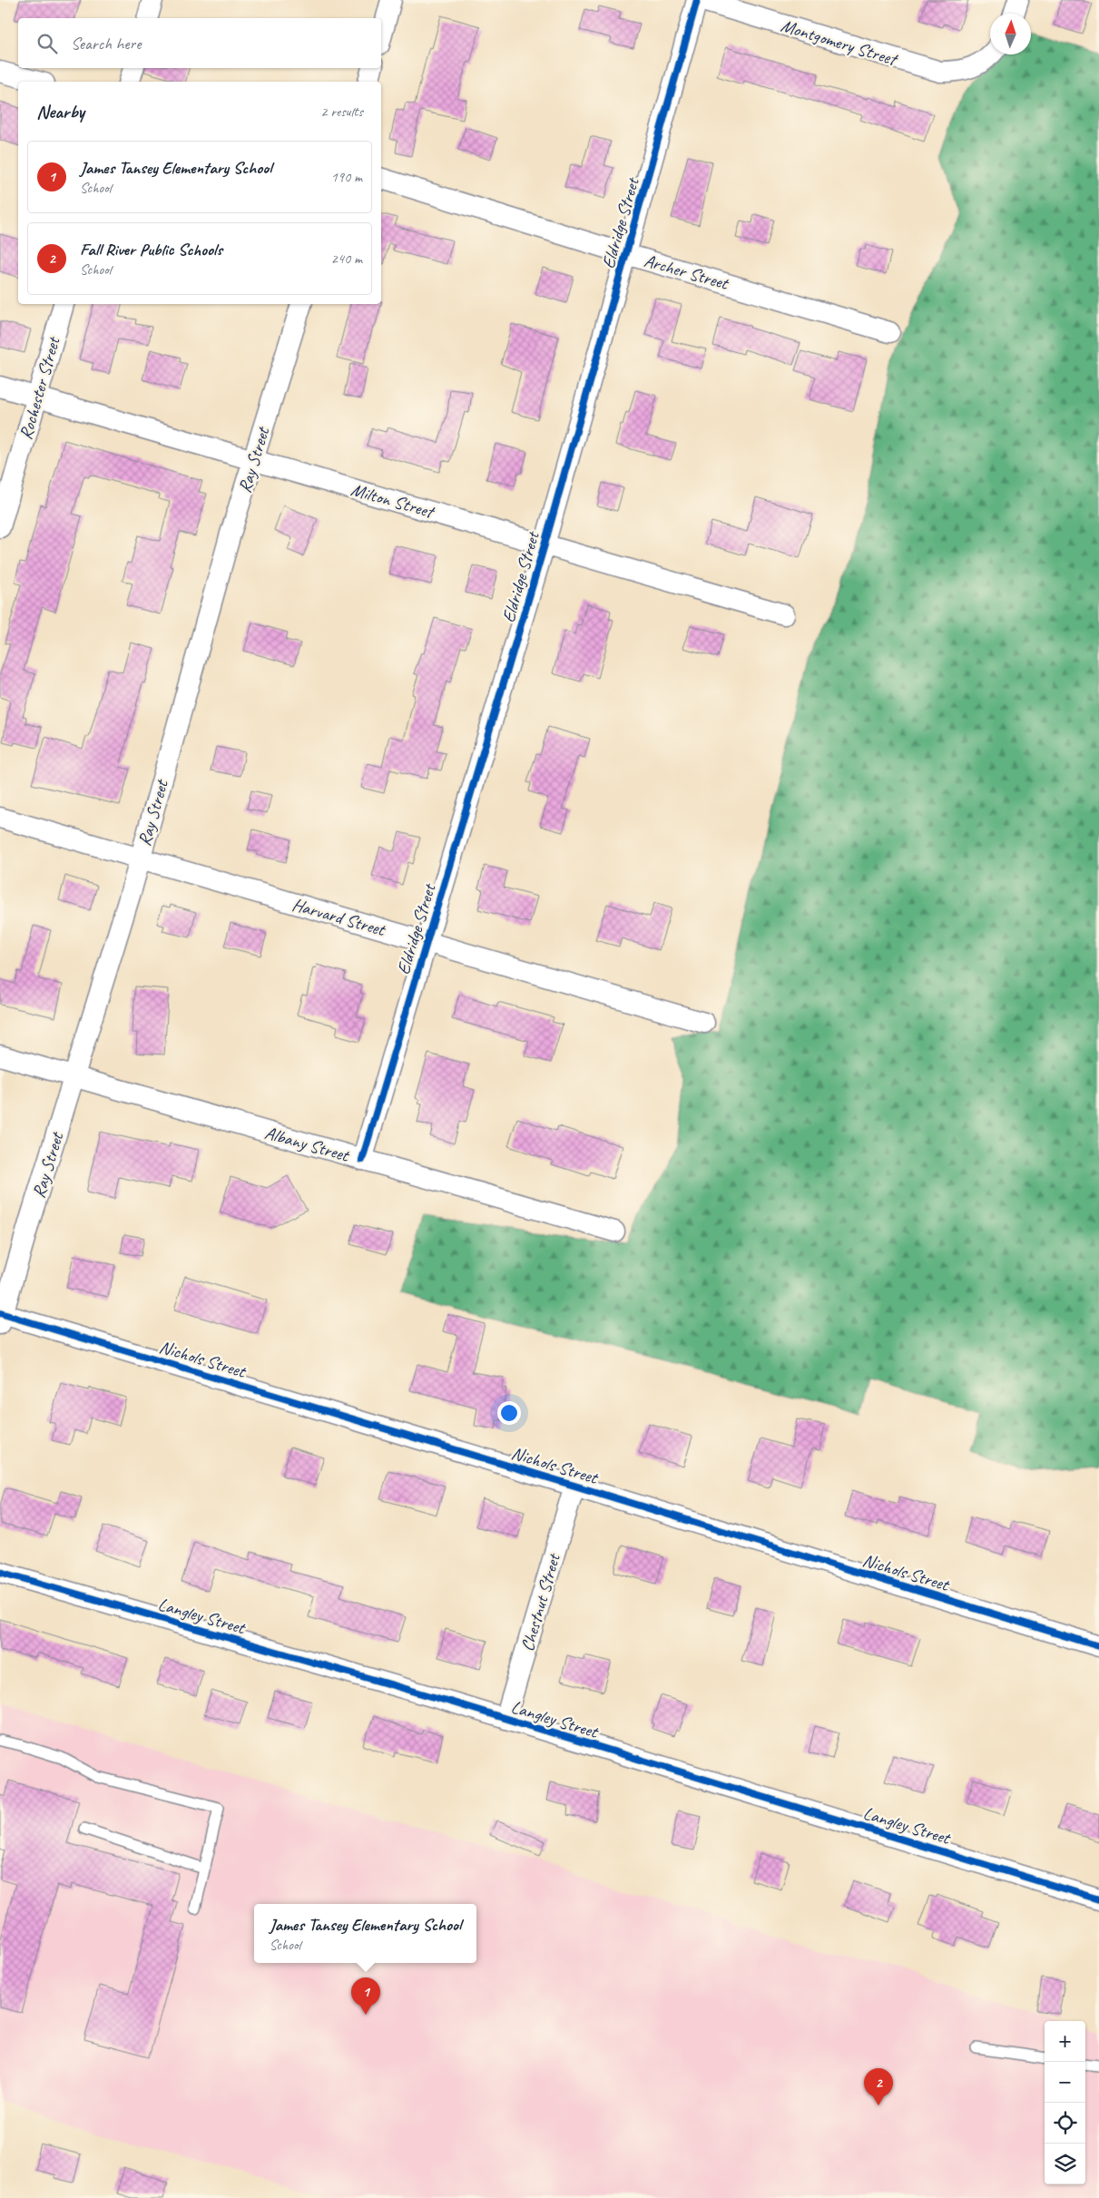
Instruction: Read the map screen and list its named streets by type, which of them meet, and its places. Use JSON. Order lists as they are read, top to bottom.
{
  "streets": {
    "street": [
      "Montgomery Street",
      "Eldridge Street",
      "Archer Street",
      "Rochester Street",
      "Ray Street",
      "Milton Street",
      "Harvard Street",
      "Albany Street",
      "Nichols Street",
      "Chestnut Street",
      "Langley Street"
    ]
  },
  "crossings": [
    ["Montgomery Street", "Eldridge Street"],
    ["Eldridge Street", "Archer Street"],
    ["Eldridge Street", "Milton Street"],
    ["Eldridge Street", "Harvard Street"],
    ["Eldridge Street", "Albany Street"],
    ["Rochester Street", "Milton Street"],
    ["Ray Street", "Milton Street"],
    ["Ray Street", "Harvard Street"],
    ["Ray Street", "Albany Street"],
    ["Ray Street", "Nichols Street"],
    ["Nichols Street", "Chestnut Street"],
    ["Chestnut Street", "Langley Street"]
  ],
  "north": "top",
  "page": {
    "search": "Search here",
    "heading": ["Nearby", "2 results"],
    "list": [
      {
        "mark": "1",
        "name": "James Tansey Elementary School",
        "note": "School",
        "value": "190 m"
      },
      {
        "mark": "2",
        "name": "Fall River Public Schools",
        "note": "School",
        "value": "240 m"
      }
    ],
    "popup": ["James Tansey Elementary School", "School"],
    "pins": ["1", "2"],
    "map_buttons": ["+", "−"]
  }
}
